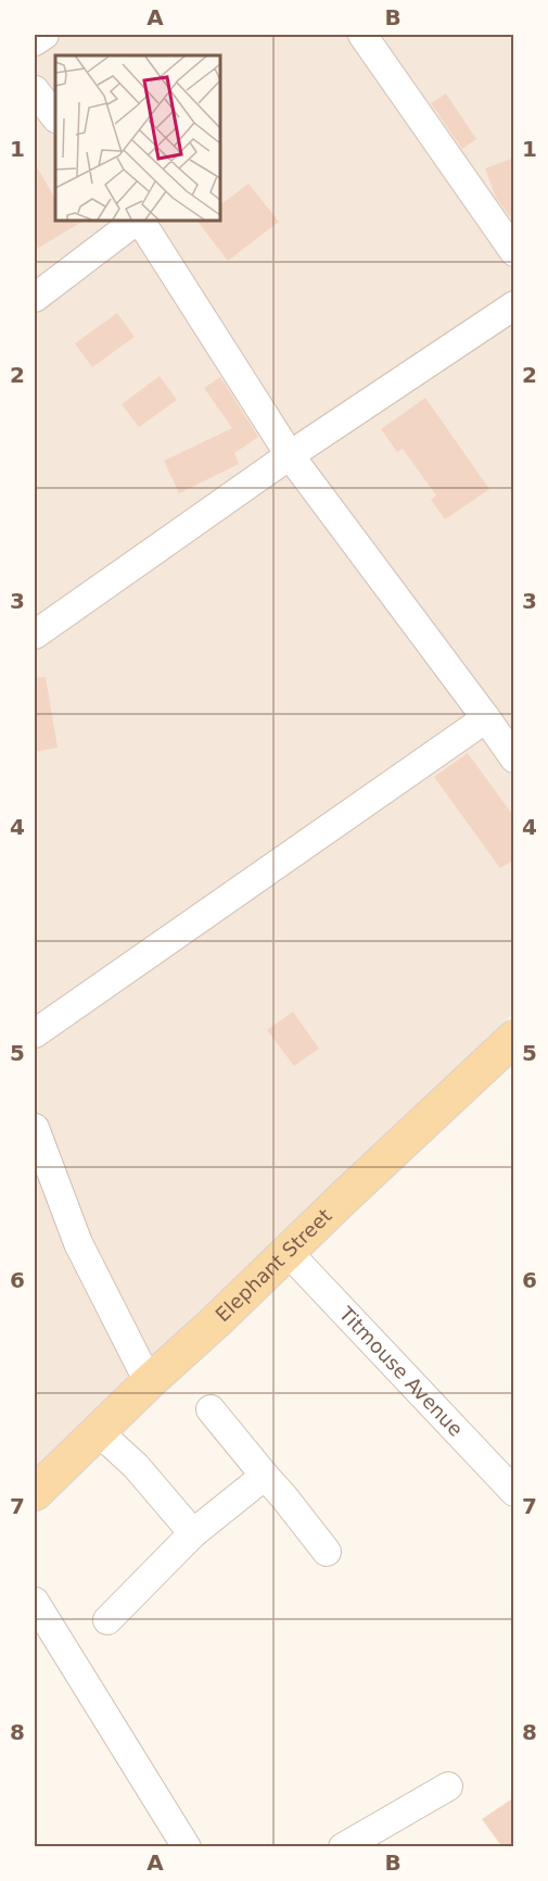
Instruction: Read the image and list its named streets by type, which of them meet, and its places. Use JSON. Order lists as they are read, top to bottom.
{
  "streets": {
    "main road": ["Elephant Street"],
    "street": ["Titmouse Avenue"]
  },
  "crossings": [
    ["Elephant Street", "Titmouse Avenue"]
  ],
  "grid": {
    "columns": ["A", "B"],
    "rows": [
      "1",
      "2",
      "3",
      "4",
      "5",
      "6",
      "7",
      "8"
    ]
  }
}
